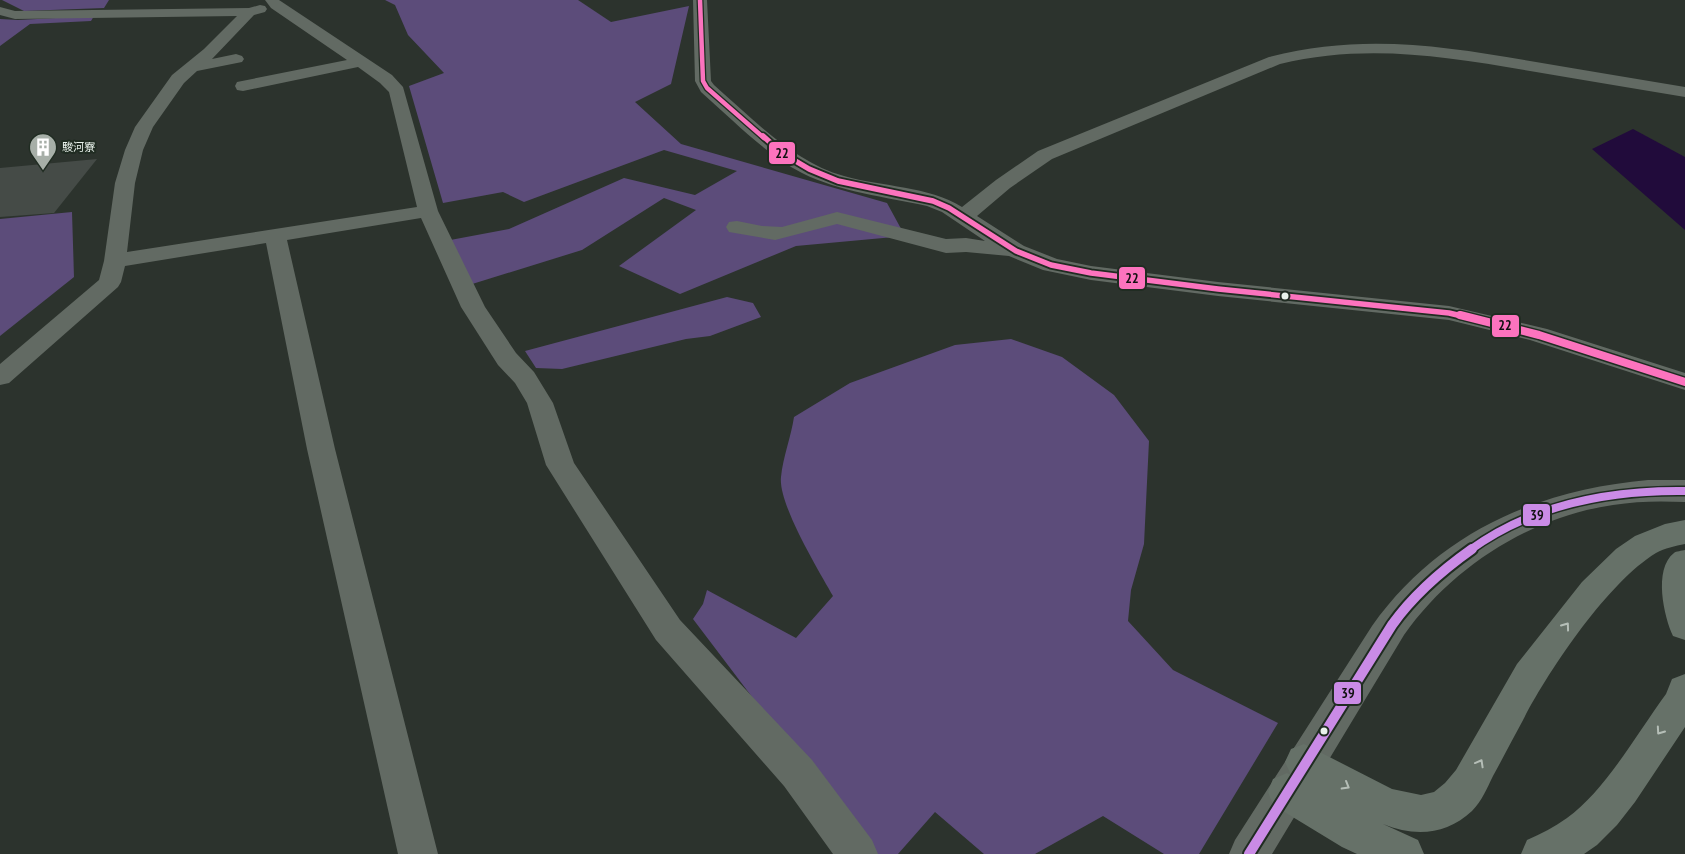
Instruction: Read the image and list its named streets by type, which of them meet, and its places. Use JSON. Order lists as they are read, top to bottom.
{
  "places": {
    "building": ["駿河寮"]
  },
  "lines": ["transit line 22", "transit line 39"]
}
